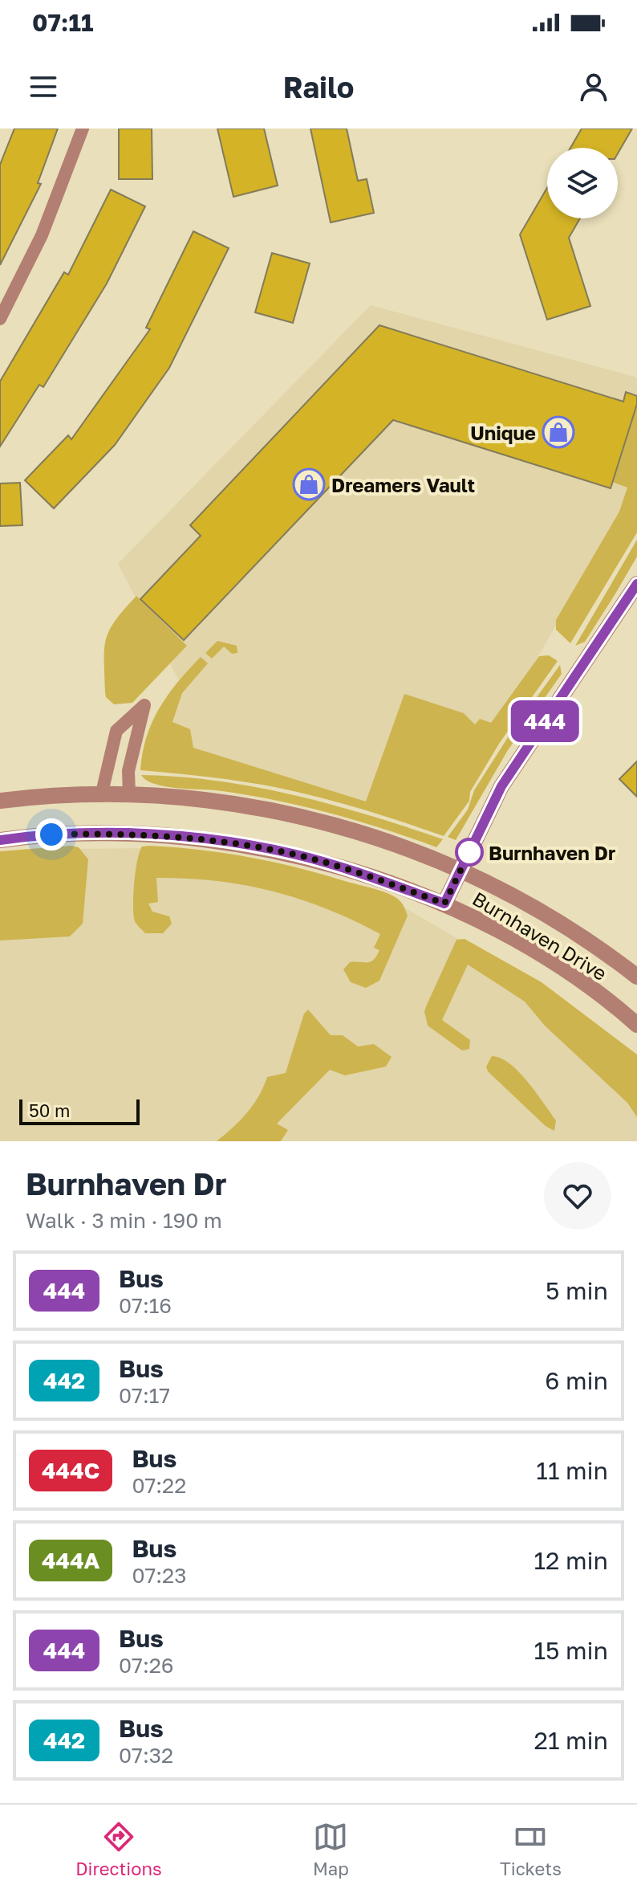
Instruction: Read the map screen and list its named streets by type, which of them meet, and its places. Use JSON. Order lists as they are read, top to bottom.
{
  "streets": {
    "street": ["Burnhaven Drive"]
  },
  "places": {
    "shop": ["Unique", "Dreamers Vault"],
    "other": ["Burnhaven Dr"]
  },
  "lines": ["bus line 444"],
  "scale_bar": "50 m",
  "page": {
    "status": "07:11",
    "header": "Railo",
    "on_map": "444",
    "scale": "50 m",
    "heading": ["Burnhaven Dr", "Walk · 3 min · 190 m"],
    "list": [
      {
        "mark": "444",
        "name": "Bus",
        "note": "07:16",
        "value": "5 min"
      },
      {
        "mark": "442",
        "name": "Bus",
        "note": "07:17",
        "value": "6 min"
      },
      {
        "mark": "444C",
        "name": "Bus",
        "note": "07:22",
        "value": "11 min"
      },
      {
        "mark": "444A",
        "name": "Bus",
        "note": "07:23",
        "value": "12 min"
      },
      {
        "mark": "444",
        "name": "Bus",
        "note": "07:26",
        "value": "15 min"
      },
      {
        "mark": "442",
        "name": "Bus",
        "note": "07:32",
        "value": "21 min"
      }
    ],
    "tabs": ["Directions", "Map", "Tickets"]
  }
}
